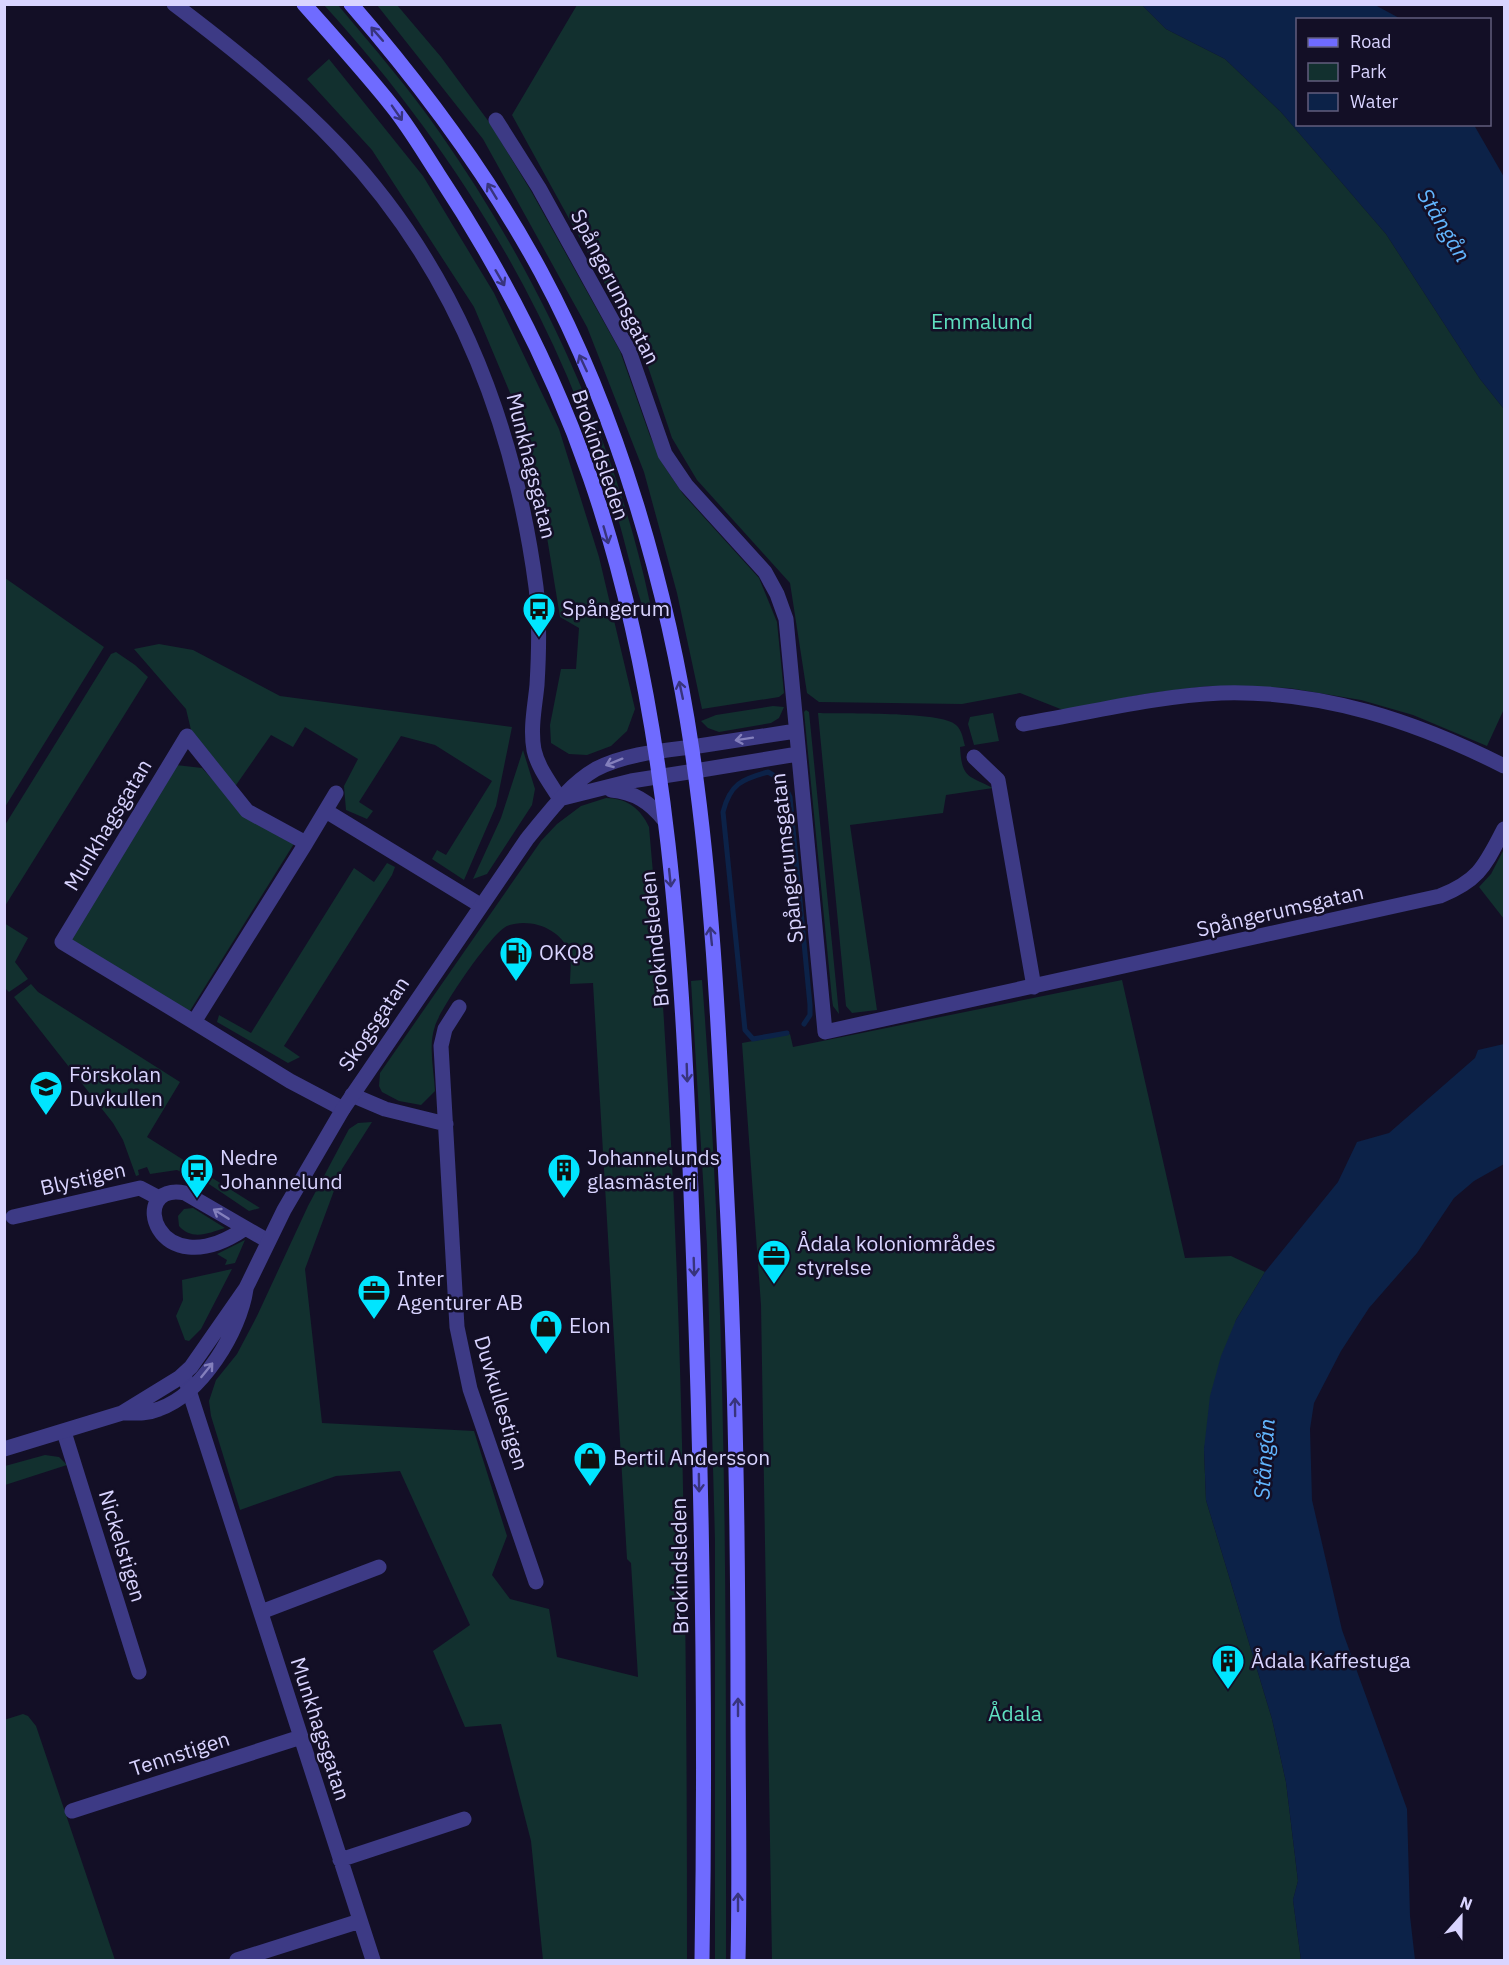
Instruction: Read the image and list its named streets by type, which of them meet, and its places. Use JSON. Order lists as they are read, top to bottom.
{
  "streets": {
    "main road": ["Brokindsleden"],
    "street": [
      "Spångerumsgatan",
      "Munkhagsgatan",
      "Skogsgatan",
      "Blystigen",
      "Duvkullestigen",
      "Nickelstigen",
      "Tennstigen"
    ]
  },
  "crossings": [
    ["Spångerumsgatan", "Brokindsleden"],
    ["Brokindsleden", "Skogsgatan"],
    ["Munkhagsgatan", "Skogsgatan"],
    ["Munkhagsgatan", "Tennstigen"],
    ["Skogsgatan", "Blystigen"],
    ["Skogsgatan", "Nickelstigen"]
  ],
  "water": ["Stångån"],
  "parks": ["Emmalund", "Ådala"],
  "places": {
    "bus stop": ["Spångerum", "Nedre Johannelund"],
    "fuel station": ["OKQ8"],
    "school or university": ["Förskolan Duvkullen"],
    "building": ["Johannelunds glasmästeri", "Ådala Kaffestuga"],
    "office": ["Ådala koloniområdes styrelse", "Inter Agenturer AB"],
    "shop": ["Elon", "Bertil Andersson"]
  },
  "legend": ["Road", "Park", "Water"],
  "north": "top"
}
